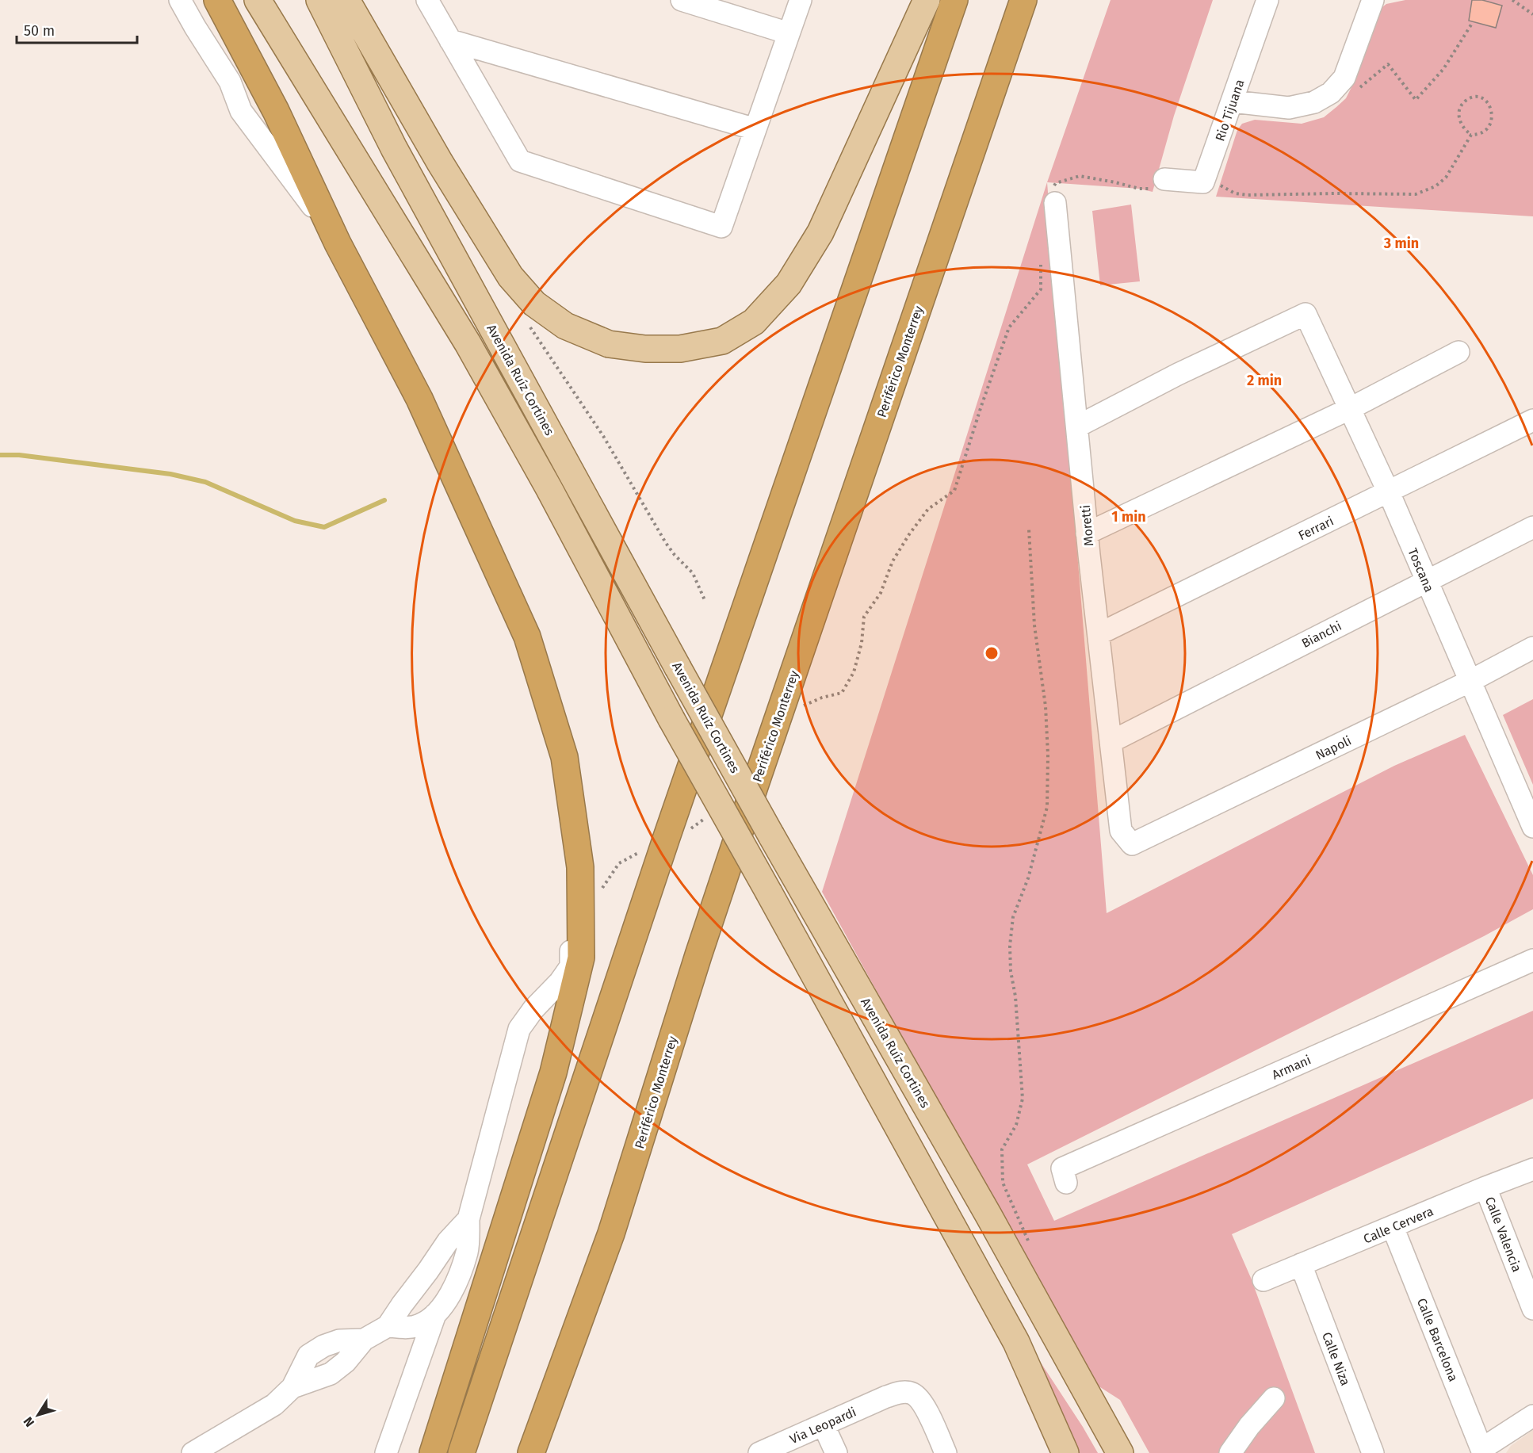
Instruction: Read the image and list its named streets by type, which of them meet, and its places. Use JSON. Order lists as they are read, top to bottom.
{
  "streets": {
    "highway": ["Periférico Monterrey"],
    "main road": ["Avenida Ruíz Cortines"],
    "street": [
      "Rio Tijuana",
      "Moretti",
      "Ferrari",
      "Toscana",
      "Bianchi",
      "Napoli",
      "Armani",
      "Calle Cervera",
      "Calle Valencia",
      "Calle Barcelona",
      "Calle Niza",
      "Via Leopardi"
    ]
  },
  "crossings": [
    ["Moretti", "Ferrari"],
    ["Moretti", "Toscana"],
    ["Moretti", "Bianchi"],
    ["Moretti", "Napoli"],
    ["Ferrari", "Toscana"],
    ["Toscana", "Bianchi"],
    ["Toscana", "Napoli"],
    ["Calle Cervera", "Calle Valencia"],
    ["Calle Cervera", "Calle Barcelona"],
    ["Calle Cervera", "Calle Niza"]
  ],
  "scale_bar": "50 m",
  "north": "bottom left",
  "rings": ["3 min", "2 min", "1 min"]
}
